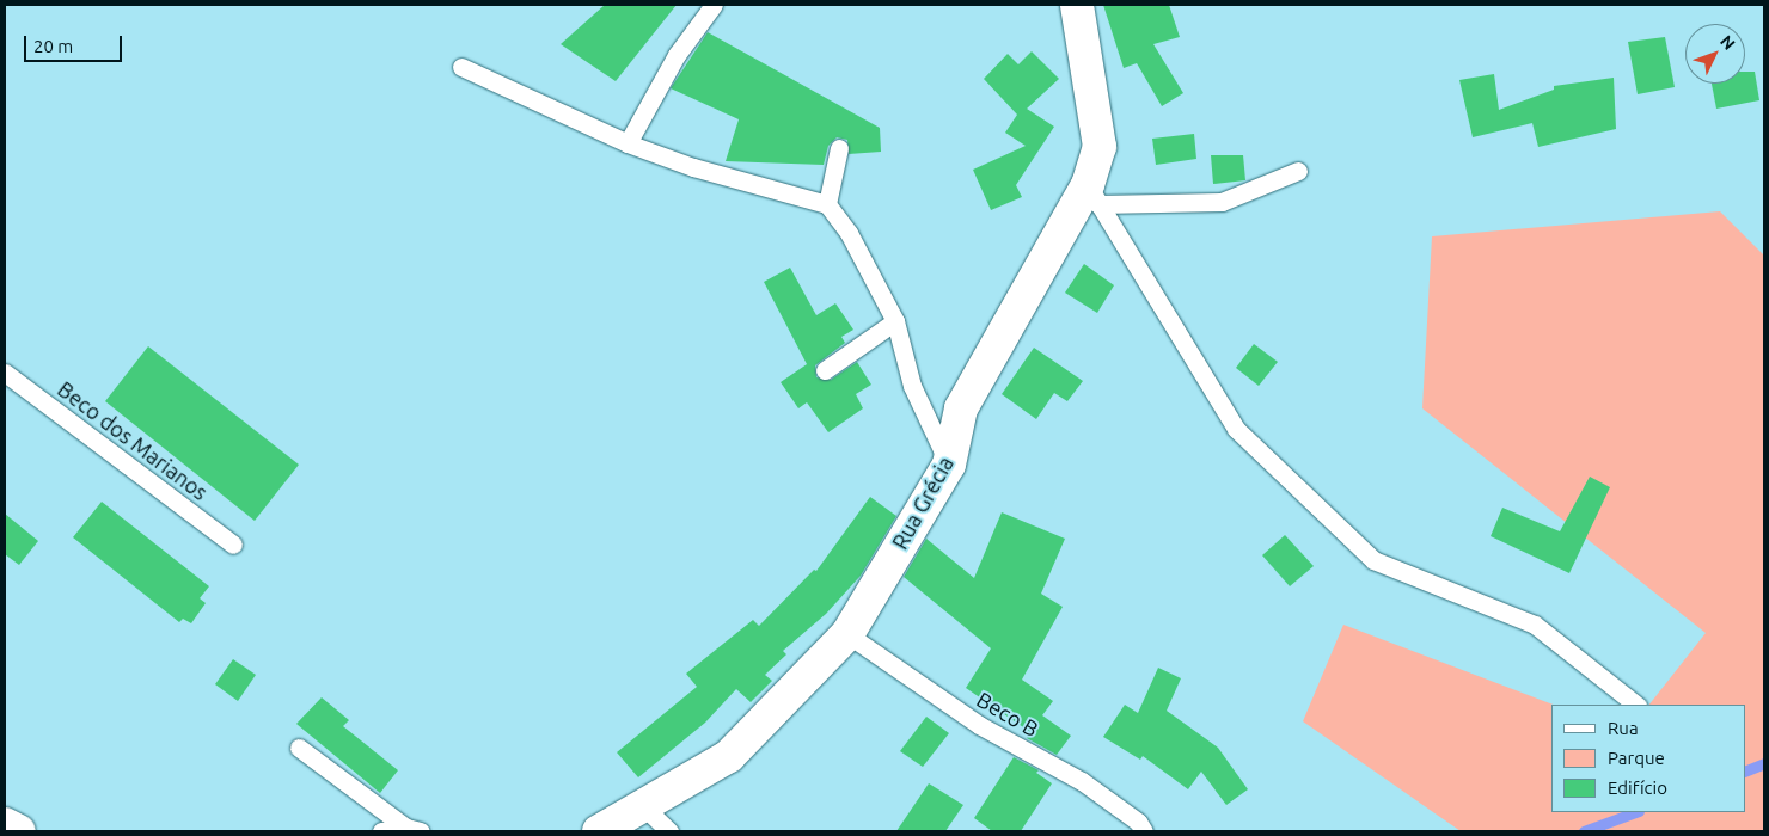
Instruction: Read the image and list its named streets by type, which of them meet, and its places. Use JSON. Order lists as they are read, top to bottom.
{
  "streets": {
    "street": ["Rua Grécia"],
    "lane": ["Beco dos Marianos", "Beco B"]
  },
  "crossings": [
    ["Rua Grécia", "Beco B"]
  ],
  "legend": ["Rua", "Parque", "Edifício"],
  "scale_bar": "20 m",
  "north": "top right"
}
